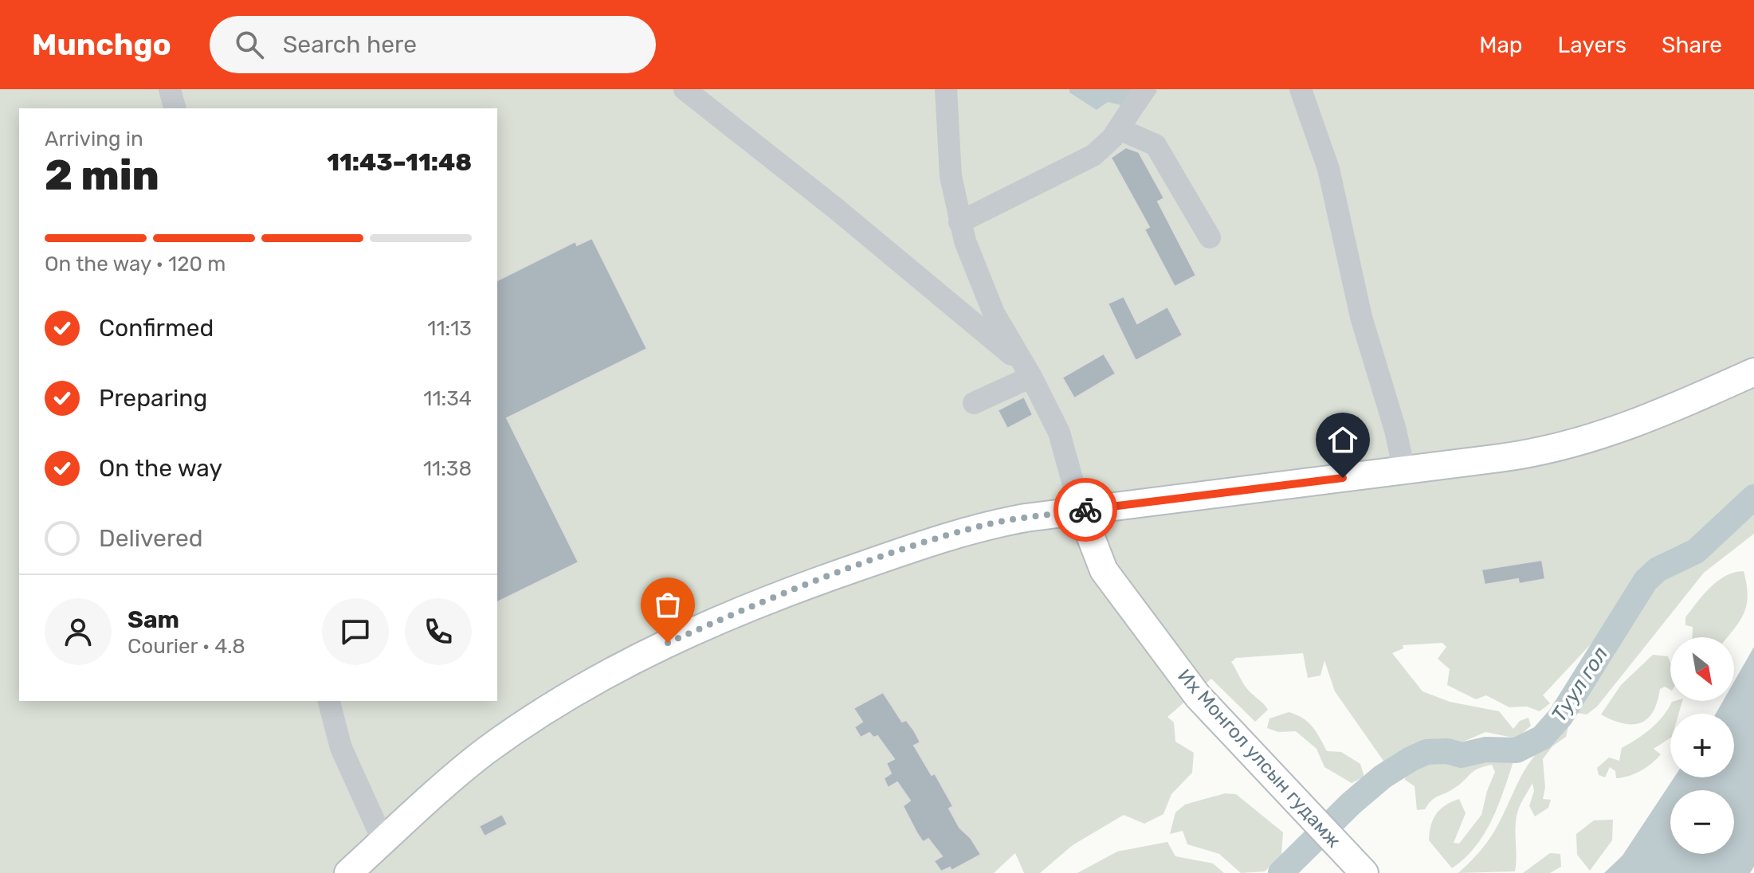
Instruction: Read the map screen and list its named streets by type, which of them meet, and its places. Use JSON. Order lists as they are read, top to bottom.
{
  "streets": {
    "main road": ["Их Монгол улсын гудамж"]
  },
  "water": ["Туул гол"],
  "north": "bottom right",
  "page": {
    "header": "Munchgo",
    "search": "Search here",
    "nav": ["Map", "Layers", "Share"],
    "heading": ["2 min", "Arriving in", "11:43–11:48"],
    "panel": ["Sam", "Courier · 4.8"],
    "bar": "On the way · 120 m",
    "list": [
      ["Confirmed", "11:13"],
      ["Preparing", "11:34"],
      ["On the way", "11:38"],
      "Delivered"
    ],
    "map_buttons": ["+", "−"]
  }
}
